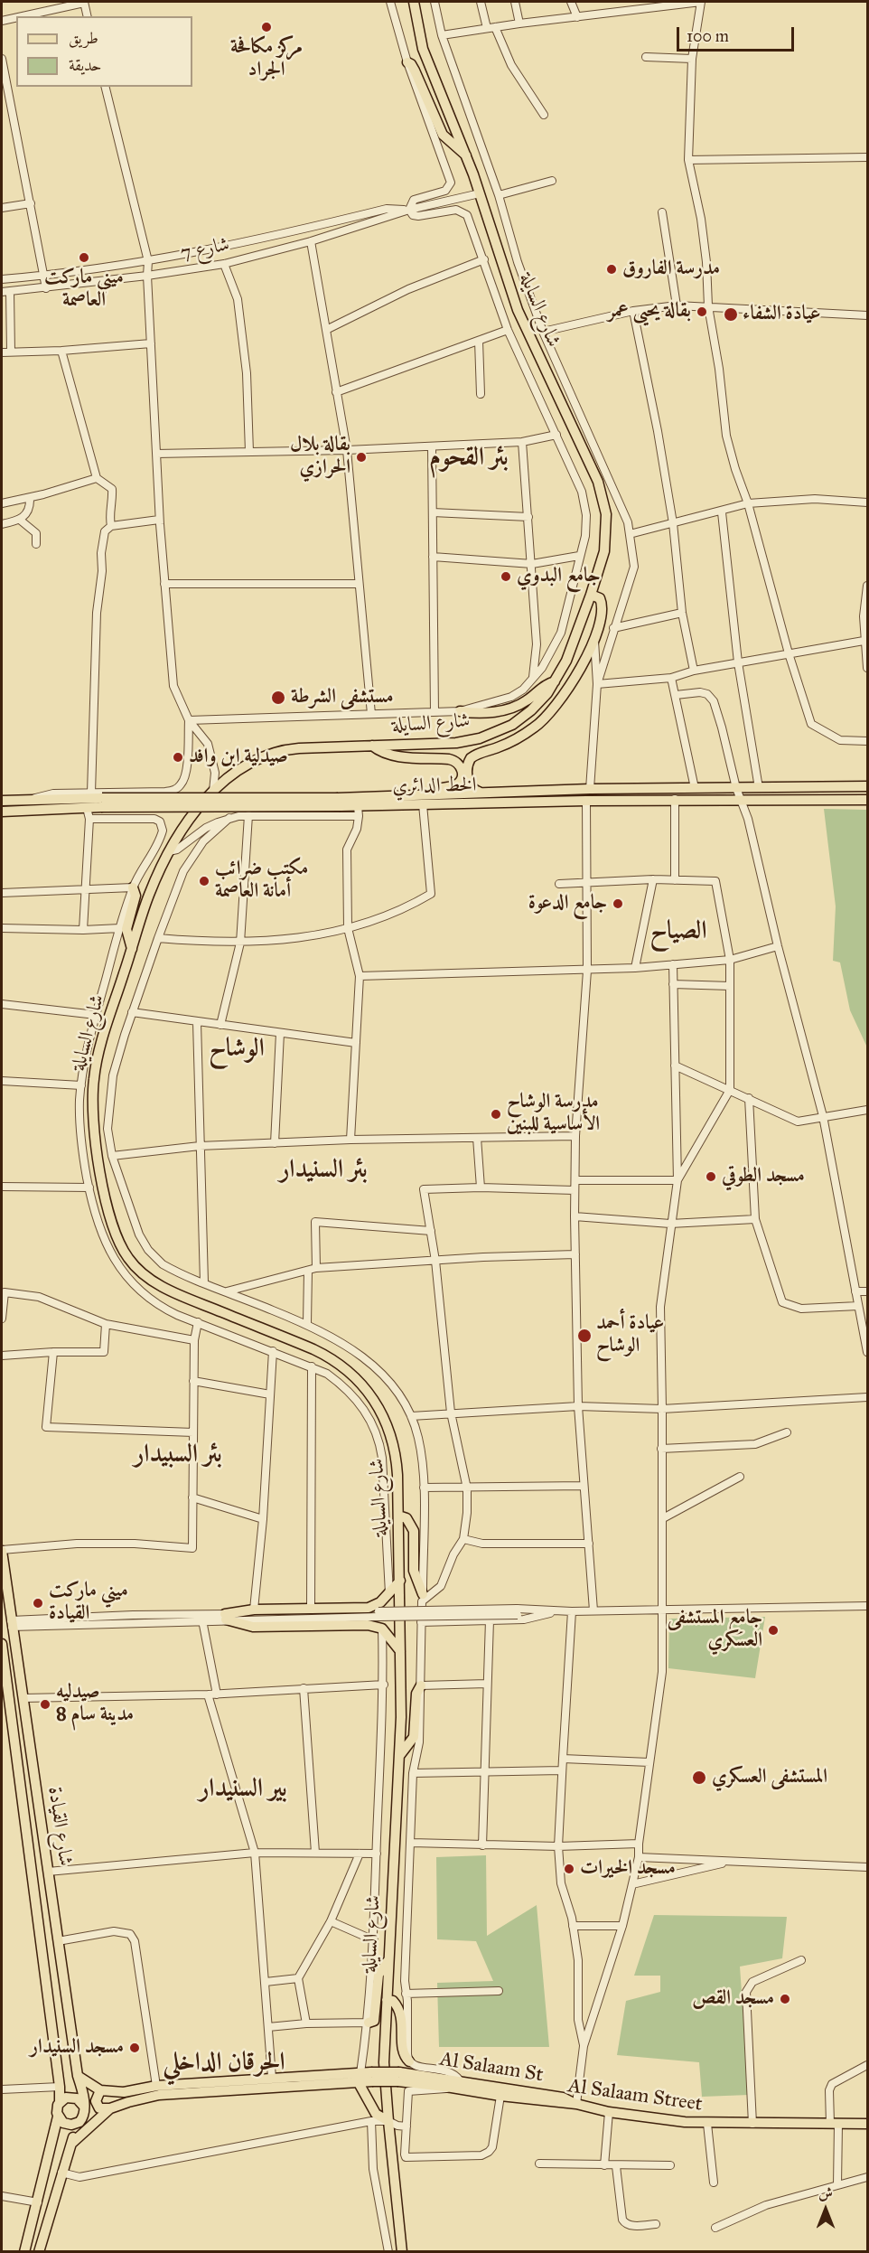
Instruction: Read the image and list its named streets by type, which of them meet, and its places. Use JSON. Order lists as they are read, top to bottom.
{
  "streets": {
    "main road": [
      "شارع السايلة",
      "الخط الدائري",
      "شارع القيادة",
      "Al Salaam St",
      "Al Salaam Street"
    ],
    "street": ["شارع 7"]
  },
  "crossings": [
    ["شارع 7", "شارع السايلة"],
    ["Al Salaam St", "Al Salaam Street"]
  ],
  "districts": [
    "بئر القحوم",
    "الصياح",
    "الوشاح",
    "بئر السنيدار",
    "بئر السبيدار",
    "بير السنيدار",
    "الحرقان الداخلي"
  ],
  "places": [
    "مركز مكافحة الجراد",
    "ميني ماركت العاصمة",
    "مدرسة الفاروق",
    "بقالة يحيى عمر",
    "عيادة الشفاء",
    "بقالة بلال الحرازي",
    "جامع البدوي",
    "مستشفى الشرطة",
    "صيدلية ابن وافد",
    "مكتب ضرائب أمانة العاصمة",
    "جامع الدعوة",
    "مدرسة الوشاح الأساسية للبنين",
    "مسجد الطوقي",
    "عيادة أحمد الوشاح",
    "ميني ماركت القيادة",
    "جامع المستشفى العسكري",
    "صيدليه مدينة سام 8",
    "المستشفى العسكري",
    "مسجد الخيرات",
    "مسجد القص",
    "مسجد السنيدار"
  ],
  "legend": ["طريق", "حديقة"],
  "scale_bar": "100 m",
  "north": "top"
}
